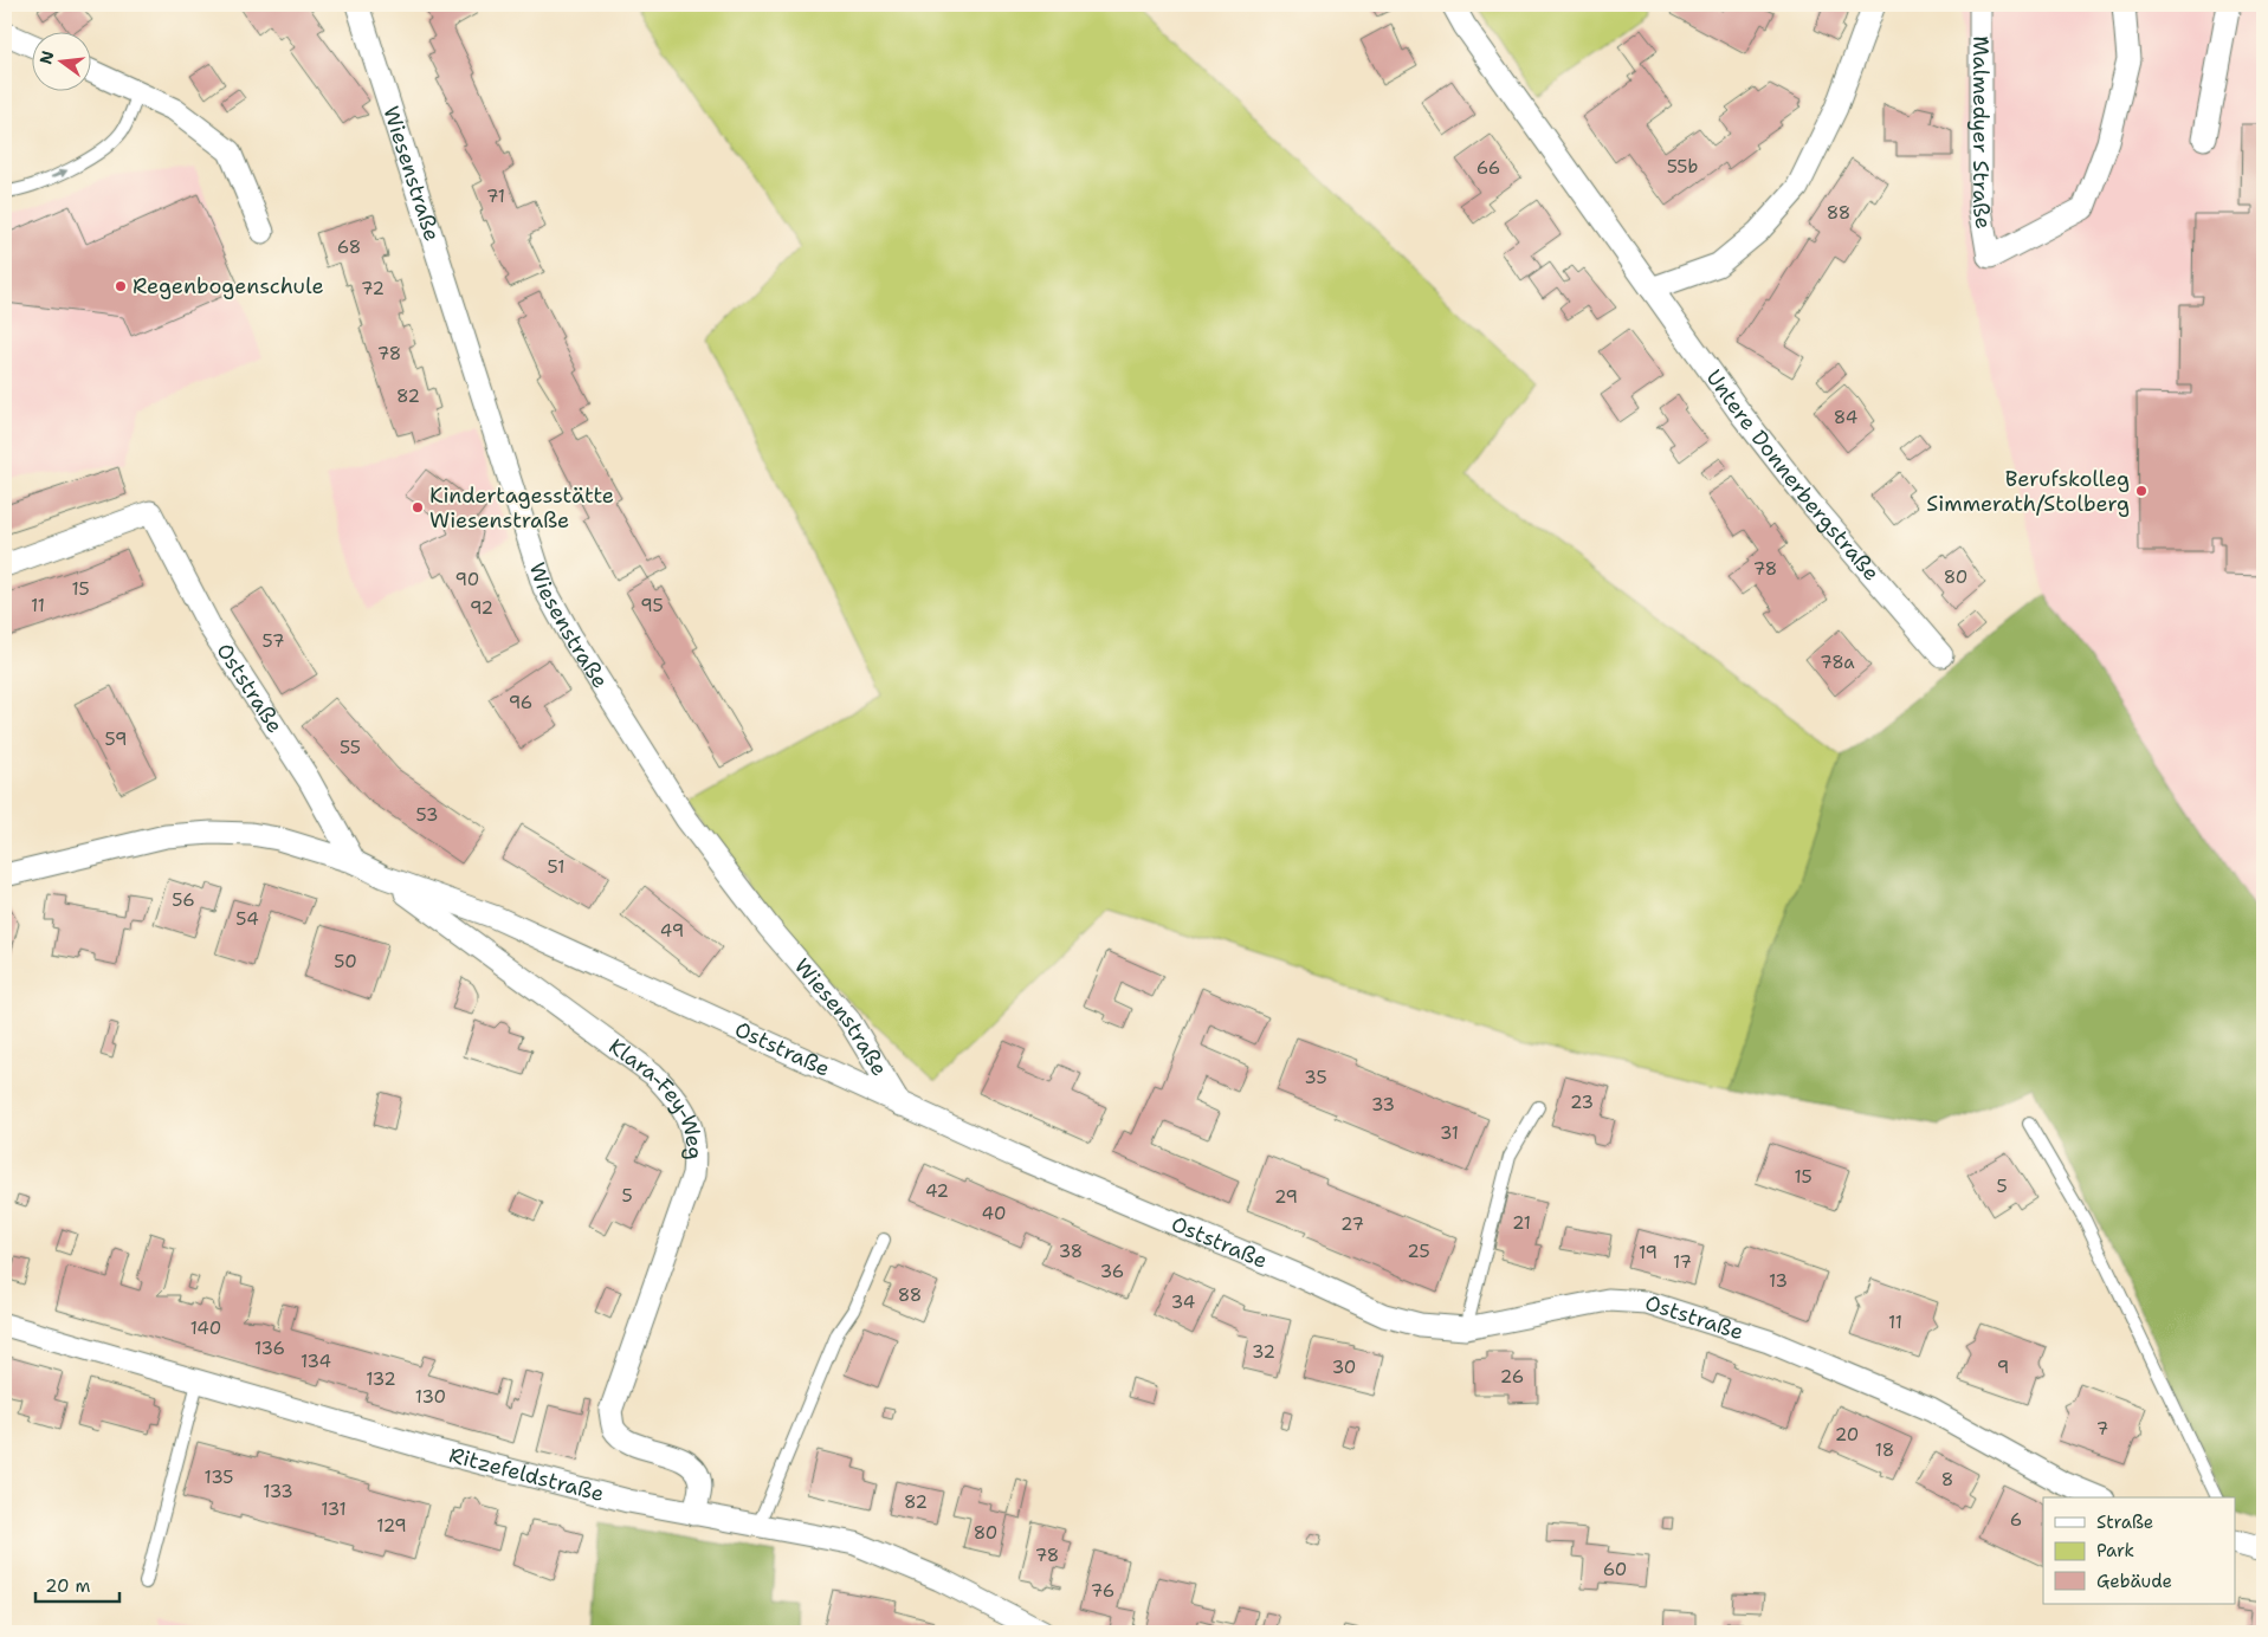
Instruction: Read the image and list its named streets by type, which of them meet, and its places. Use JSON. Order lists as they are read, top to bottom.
{
  "streets": {
    "street": [
      "Malmedyer Straße",
      "Wiesenstraße",
      "Untere Donnerbergstraße",
      "Oststraße",
      "Klara-Fey-Weg",
      "Ritzefeldstraße"
    ]
  },
  "crossings": [
    ["Wiesenstraße", "Oststraße"],
    ["Oststraße", "Klara-Fey-Weg"],
    ["Klara-Fey-Weg", "Ritzefeldstraße"]
  ],
  "places": ["Regenbogenschule", "Berufskolleg Simmerath/Stolberg", "Kindertagesstätte Wiesenstraße"],
  "house_numbers": [
    "55b",
    "66",
    "71",
    "88",
    "68",
    "72",
    "78",
    "82",
    "84",
    "78",
    "80",
    "90",
    "15",
    "11",
    "95",
    "92",
    "57",
    "78a",
    "96",
    "59",
    "55",
    "53",
    "51",
    "56",
    "54",
    "49",
    "50",
    "35",
    "23",
    "33",
    "31",
    "15",
    "5",
    "42",
    "5",
    "29",
    "40",
    "21",
    "27",
    "38",
    "25",
    "19",
    "17",
    "36",
    "13",
    "88",
    "34",
    "11",
    "140",
    "136",
    "32",
    "134",
    "30",
    "9",
    "26",
    "132",
    "130",
    "7",
    "20",
    "18",
    "135",
    "8",
    "133",
    "82",
    "131",
    "6",
    "129",
    "80",
    "78",
    "60",
    "76"
  ],
  "legend": ["Straße", "Park", "Gebäude"],
  "scale_bar": "20 m",
  "north": "left"
}
